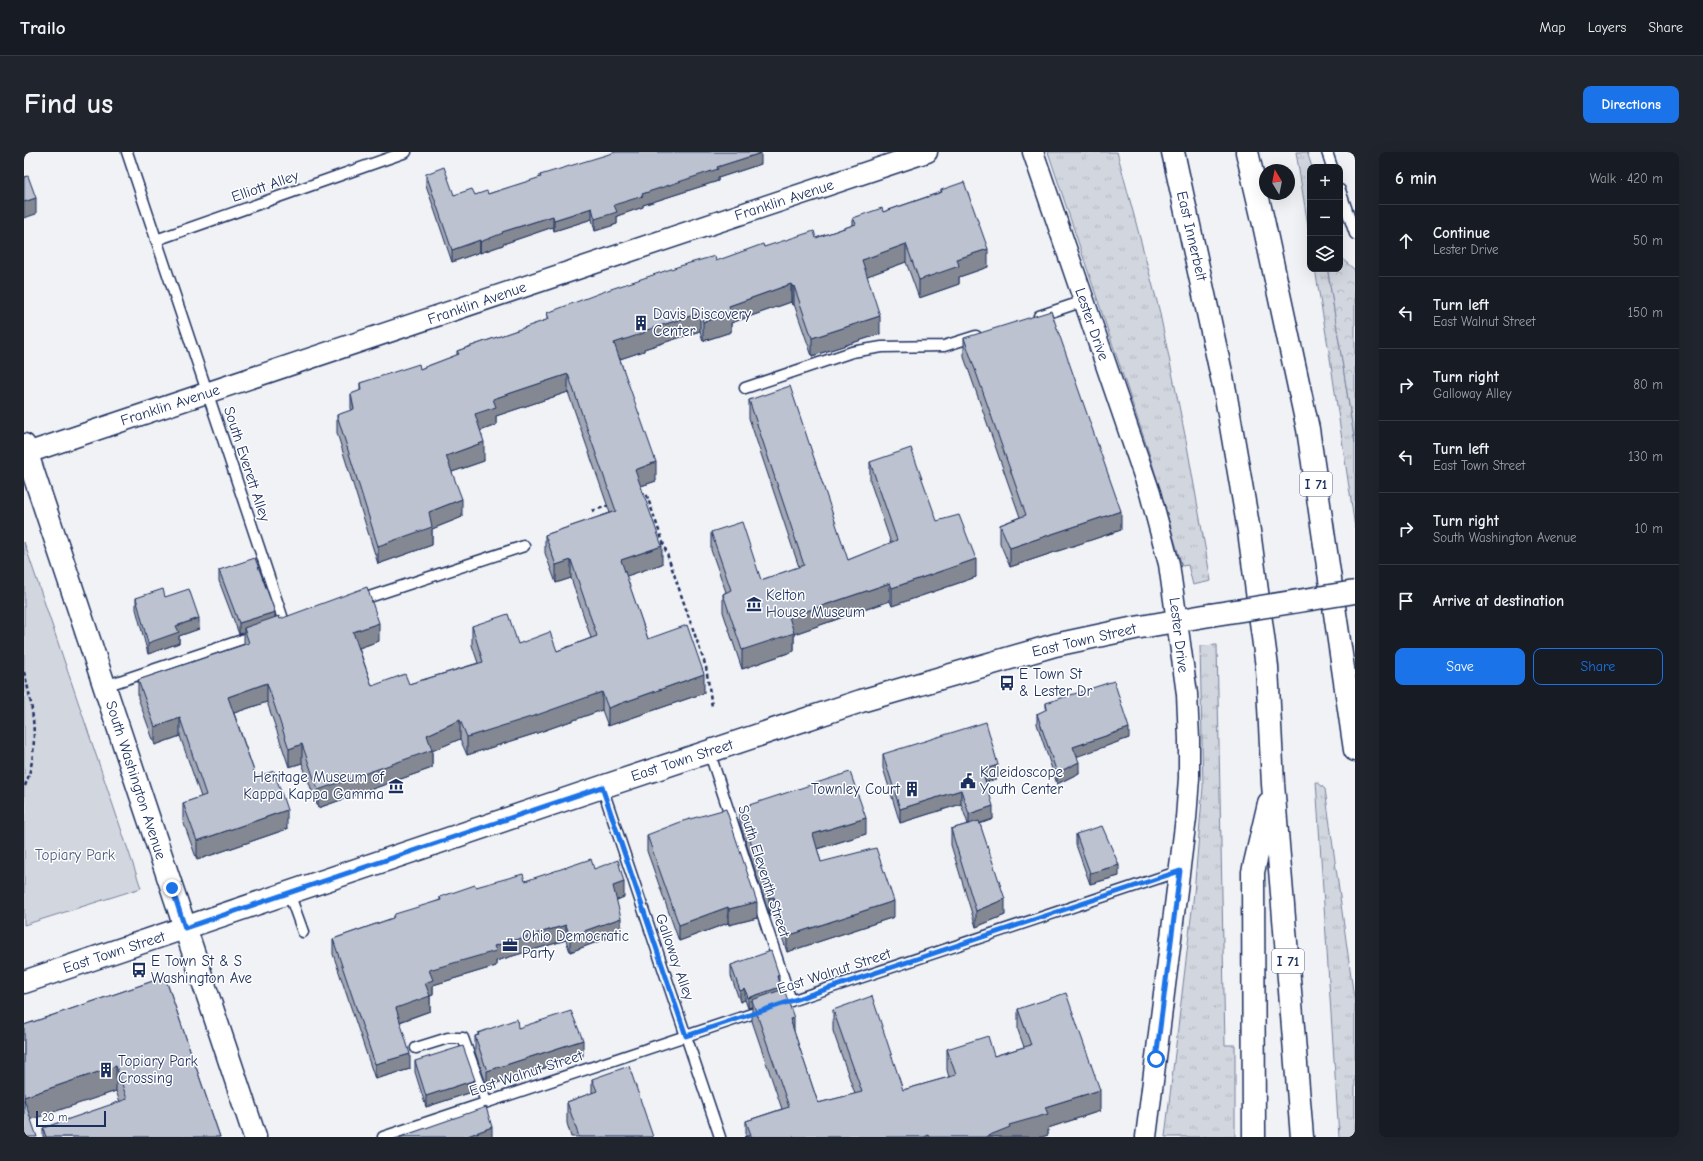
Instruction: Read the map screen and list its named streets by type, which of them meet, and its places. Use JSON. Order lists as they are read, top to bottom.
{
  "streets": {
    "main road": [
      "East Innerbelt",
      "I 71",
      "East Town Street",
      "South Washington Avenue"
    ],
    "street": ["Franklin Avenue", "Lester Drive"],
    "lane": [
      "Elliott Alley",
      "South Everett Alley",
      "South Eleventh Street",
      "Galloway Alley",
      "East Walnut Street"
    ]
  },
  "crossings": [
    ["Elliott Alley", "South Everett Alley"],
    ["Franklin Avenue", "South Everett Alley"],
    ["Franklin Avenue", "South Washington Avenue"],
    ["East Innerbelt", "I 71"],
    ["Lester Drive", "East Town Street"],
    ["Lester Drive", "East Walnut Street"],
    ["South Everett Alley", "South Washington Avenue"],
    ["East Town Street", "South Washington Avenue"],
    ["East Town Street", "South Eleventh Street"],
    ["East Town Street", "Galloway Alley"],
    ["South Eleventh Street", "East Walnut Street"],
    ["Galloway Alley", "East Walnut Street"]
  ],
  "parks": ["Topiary Park"],
  "places": {
    "building": ["Davis Discovery Center", "Townley Court", "Topiary Park Crossing"],
    "museum": ["Kelton House Museum", "Heritage Museum of Kappa Kappa Gamma"],
    "bus stop": ["E Town St & Lester Dr", "E Town St & S Washington Ave"],
    "public building": ["Kaleidoscope Youth Center"],
    "office": ["Ohio Democratic Party"]
  },
  "scale_bar": "20 m",
  "north": "top",
  "page": {
    "header": "Trailo",
    "nav": ["Map", "Layers", "Share"],
    "buttons": [
      "Directions",
      ["Save", "Share"]
    ],
    "title": "Find us",
    "heading": ["6 min", "Walk · 420 m"],
    "map_buttons": ["+", "−"],
    "list": [
      ["Continue", "Lester Drive", "50 m"],
      ["Turn left", "East Walnut Street", "150 m"],
      ["Turn right", "Galloway Alley", "80 m"],
      ["Turn left", "East Town Street", "130 m"],
      ["Turn right", "South Washington Avenue", "10 m"],
      "Arrive at destination"
    ],
    "scale": "20 m"
  }
}
